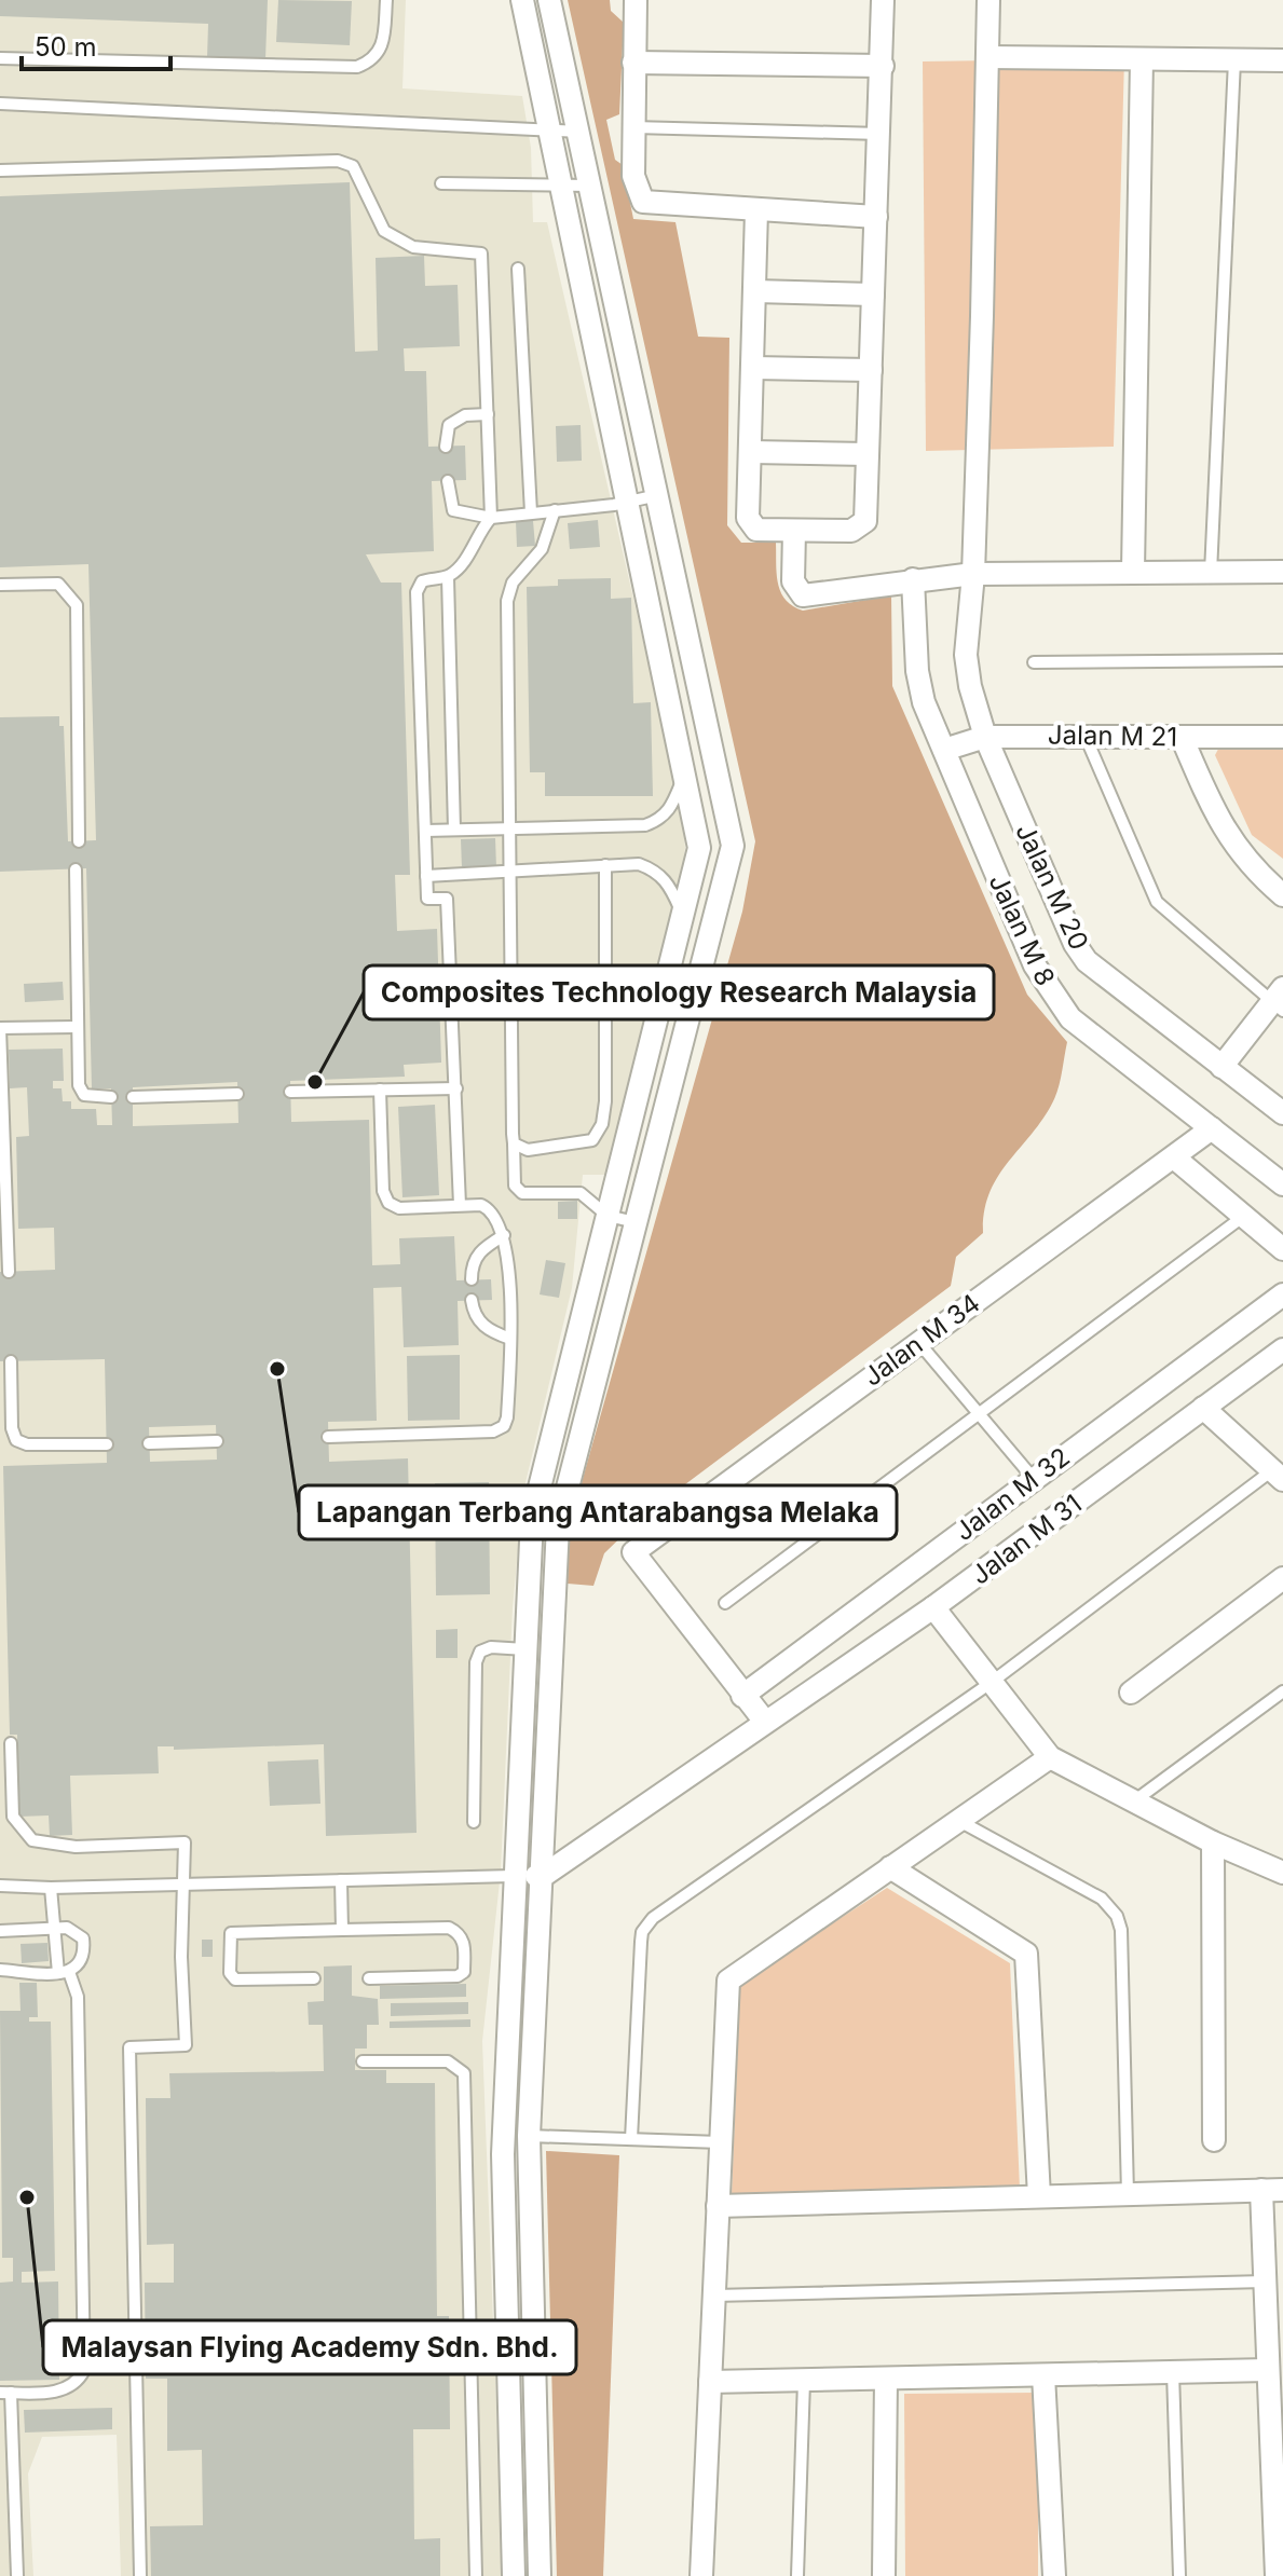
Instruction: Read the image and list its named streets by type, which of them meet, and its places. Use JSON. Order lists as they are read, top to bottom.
{
  "streets": {
    "street": [
      "Jalan M 21",
      "Jalan M 20",
      "Jalan M 8",
      "Jalan M 34",
      "Jalan M 32",
      "Jalan M 31"
    ]
  },
  "crossings": [
    ["Jalan M 21", "Jalan M 20"],
    ["Jalan M 21", "Jalan M 8"],
    ["Jalan M 8", "Jalan M 34"],
    ["Jalan M 34", "Jalan M 32"]
  ],
  "places": ["Composites Technology Research Malaysia", "Lapangan Terbang Antarabangsa Melaka", "Malaysan Flying Academy Sdn. Bhd."],
  "scale_bar": "50 m"
}
